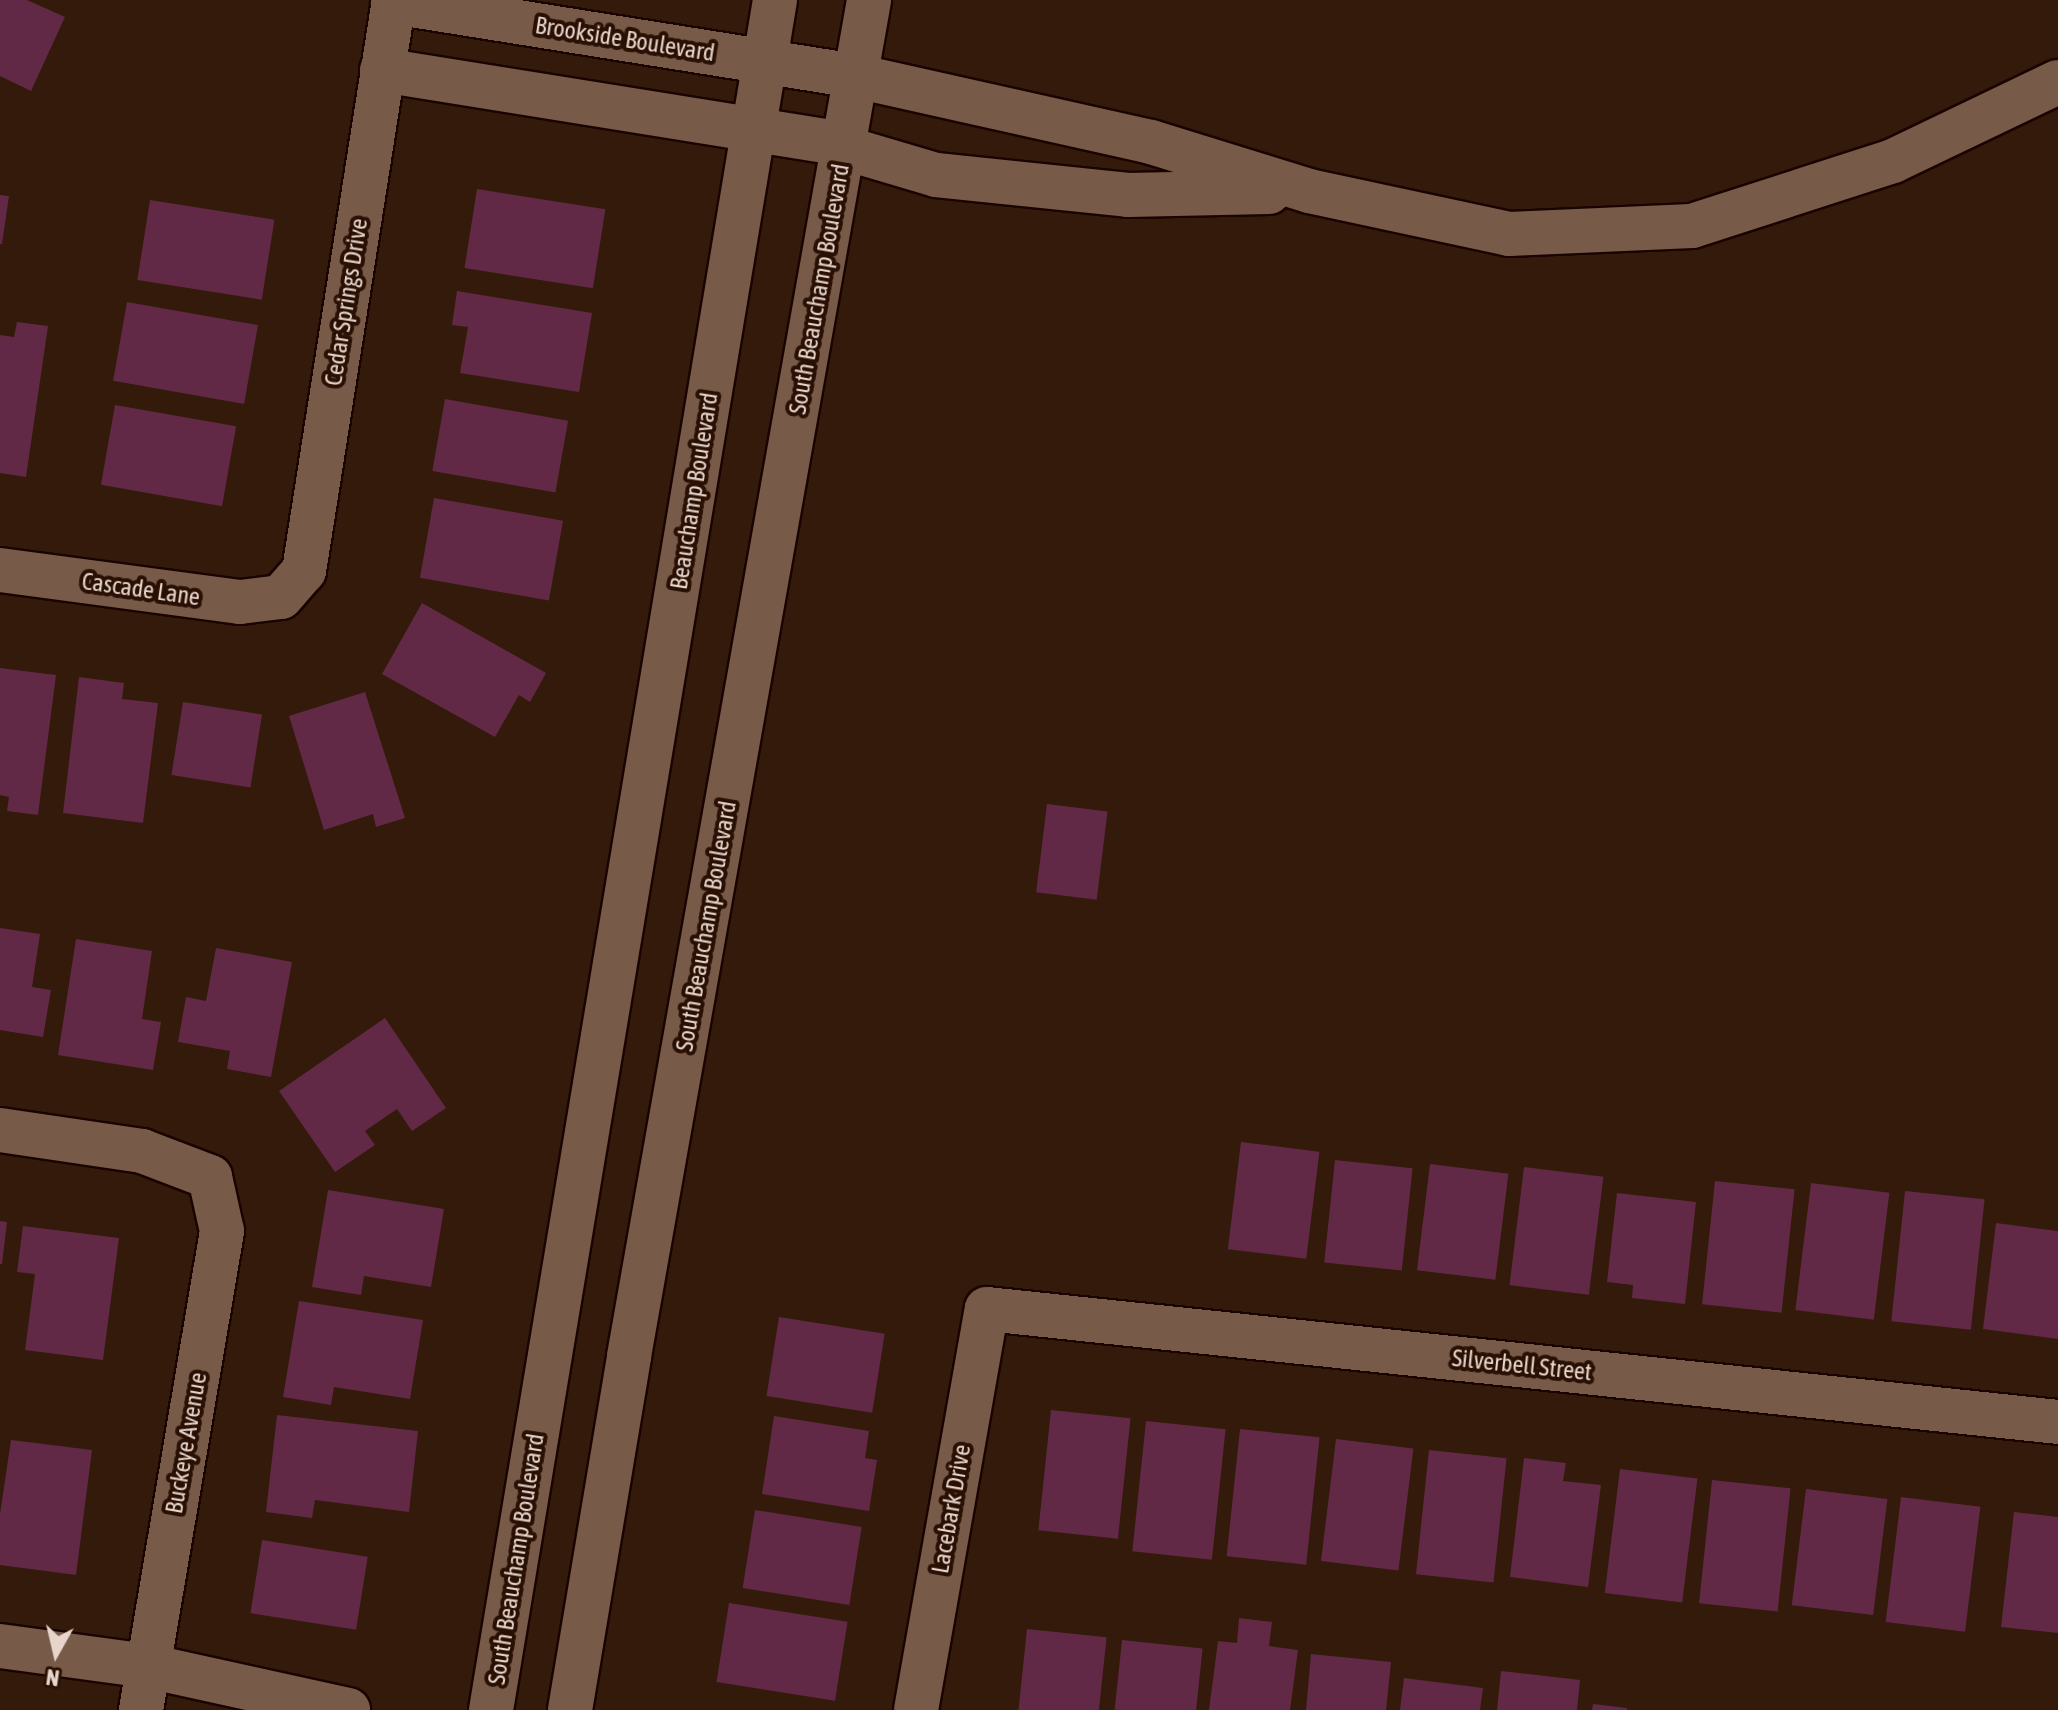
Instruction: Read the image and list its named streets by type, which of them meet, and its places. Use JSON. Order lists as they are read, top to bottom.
{
  "streets": {
    "street": [
      "Brookside Boulevard",
      "South Beauchamp Boulevard",
      "Cedar Springs Drive",
      "Beauchamp Boulevard",
      "Cascade Lane",
      "Silverbell Street",
      "Buckeye Avenue",
      "Lacebark Drive"
    ]
  },
  "crossings": [
    ["Brookside Boulevard", "Cedar Springs Drive"],
    ["Brookside Boulevard", "Beauchamp Boulevard"],
    ["South Beauchamp Boulevard", "Beauchamp Boulevard"],
    ["Cedar Springs Drive", "Cascade Lane"],
    ["Silverbell Street", "Lacebark Drive"]
  ],
  "north": "bottom"
}
